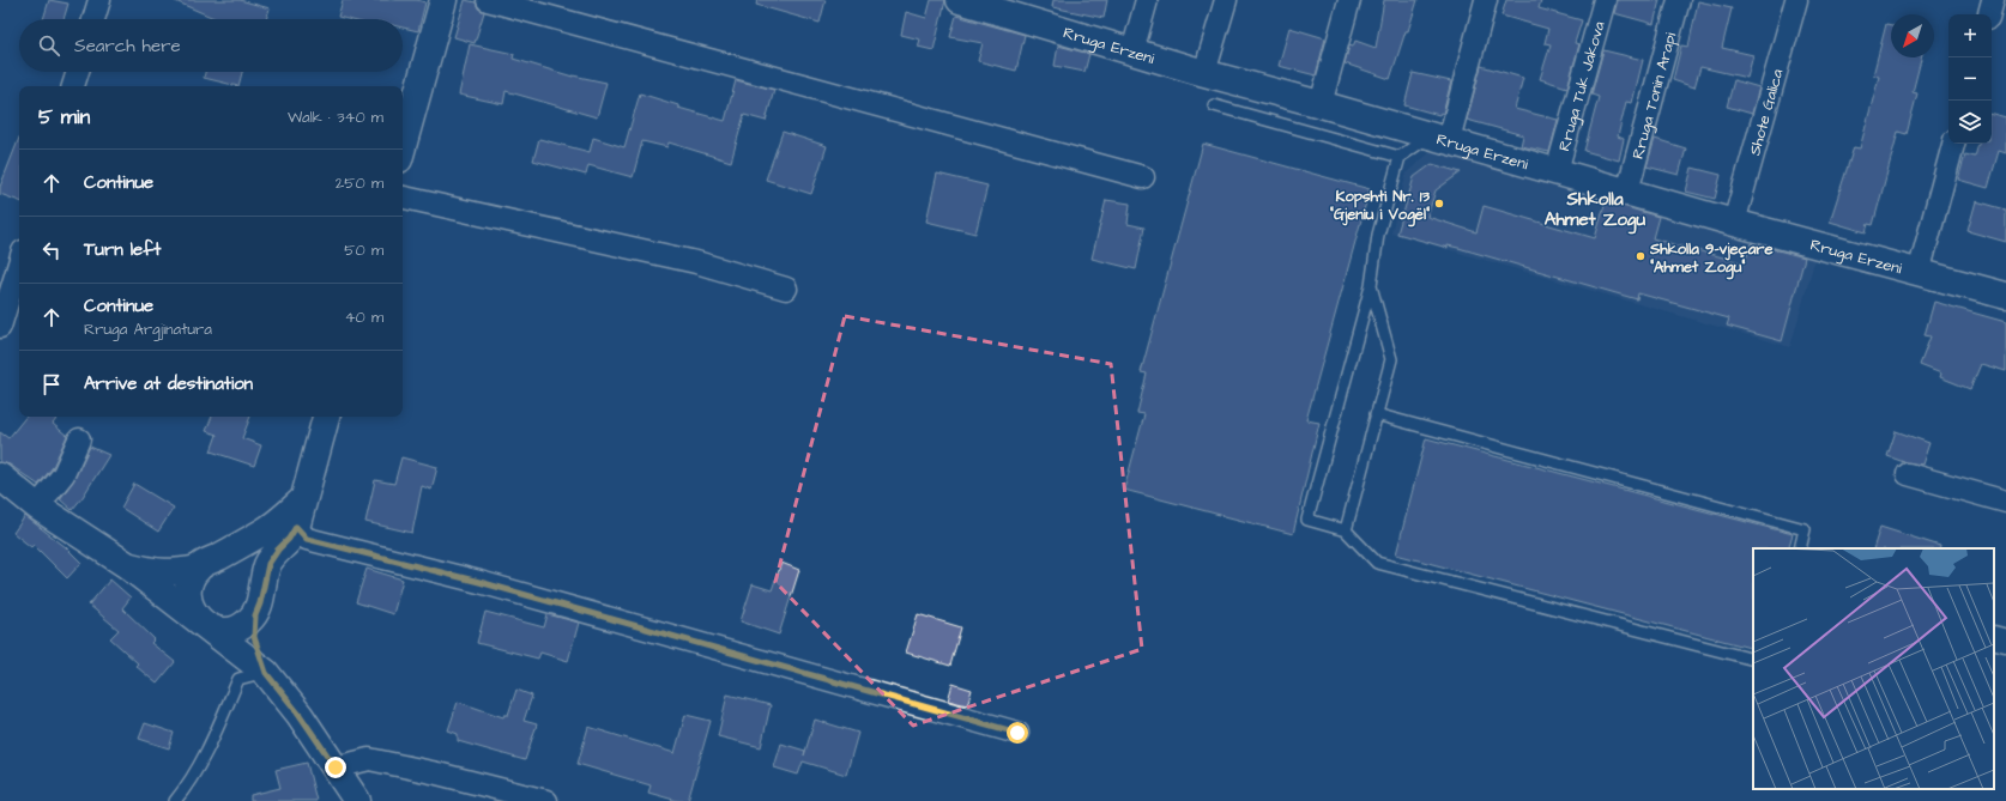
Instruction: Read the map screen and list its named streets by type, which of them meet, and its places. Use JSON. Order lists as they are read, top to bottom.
{
  "streets": {
    "street": [
      "Rruga Erzeni",
      "Rruga Tuk Jakova",
      "Rruga Tonin Arapi",
      "Shote Galica"
    ]
  },
  "crossings": [
    ["Rruga Erzeni", "Rruga Tuk Jakova"],
    ["Rruga Erzeni", "Rruga Tonin Arapi"],
    ["Rruga Erzeni", "Shote Galica"]
  ],
  "districts": ["Shkolla Ahmet Zogu"],
  "places": ["Kopshti Nr. 13 \"Gjeniu i Vogël\"", "Shkolla 9-vjeçare \"Ahmet Zogu\""],
  "north": "bottom left",
  "page": {
    "map_buttons": ["+", "−"],
    "search": "Search here",
    "heading": ["5 min", "Walk · 340 m"],
    "list": [
      ["Continue", "250 m"],
      ["Turn left", "50 m"],
      ["Continue", "Rruga Argjinatura", "40 m"],
      "Arrive at destination"
    ]
  }
}
